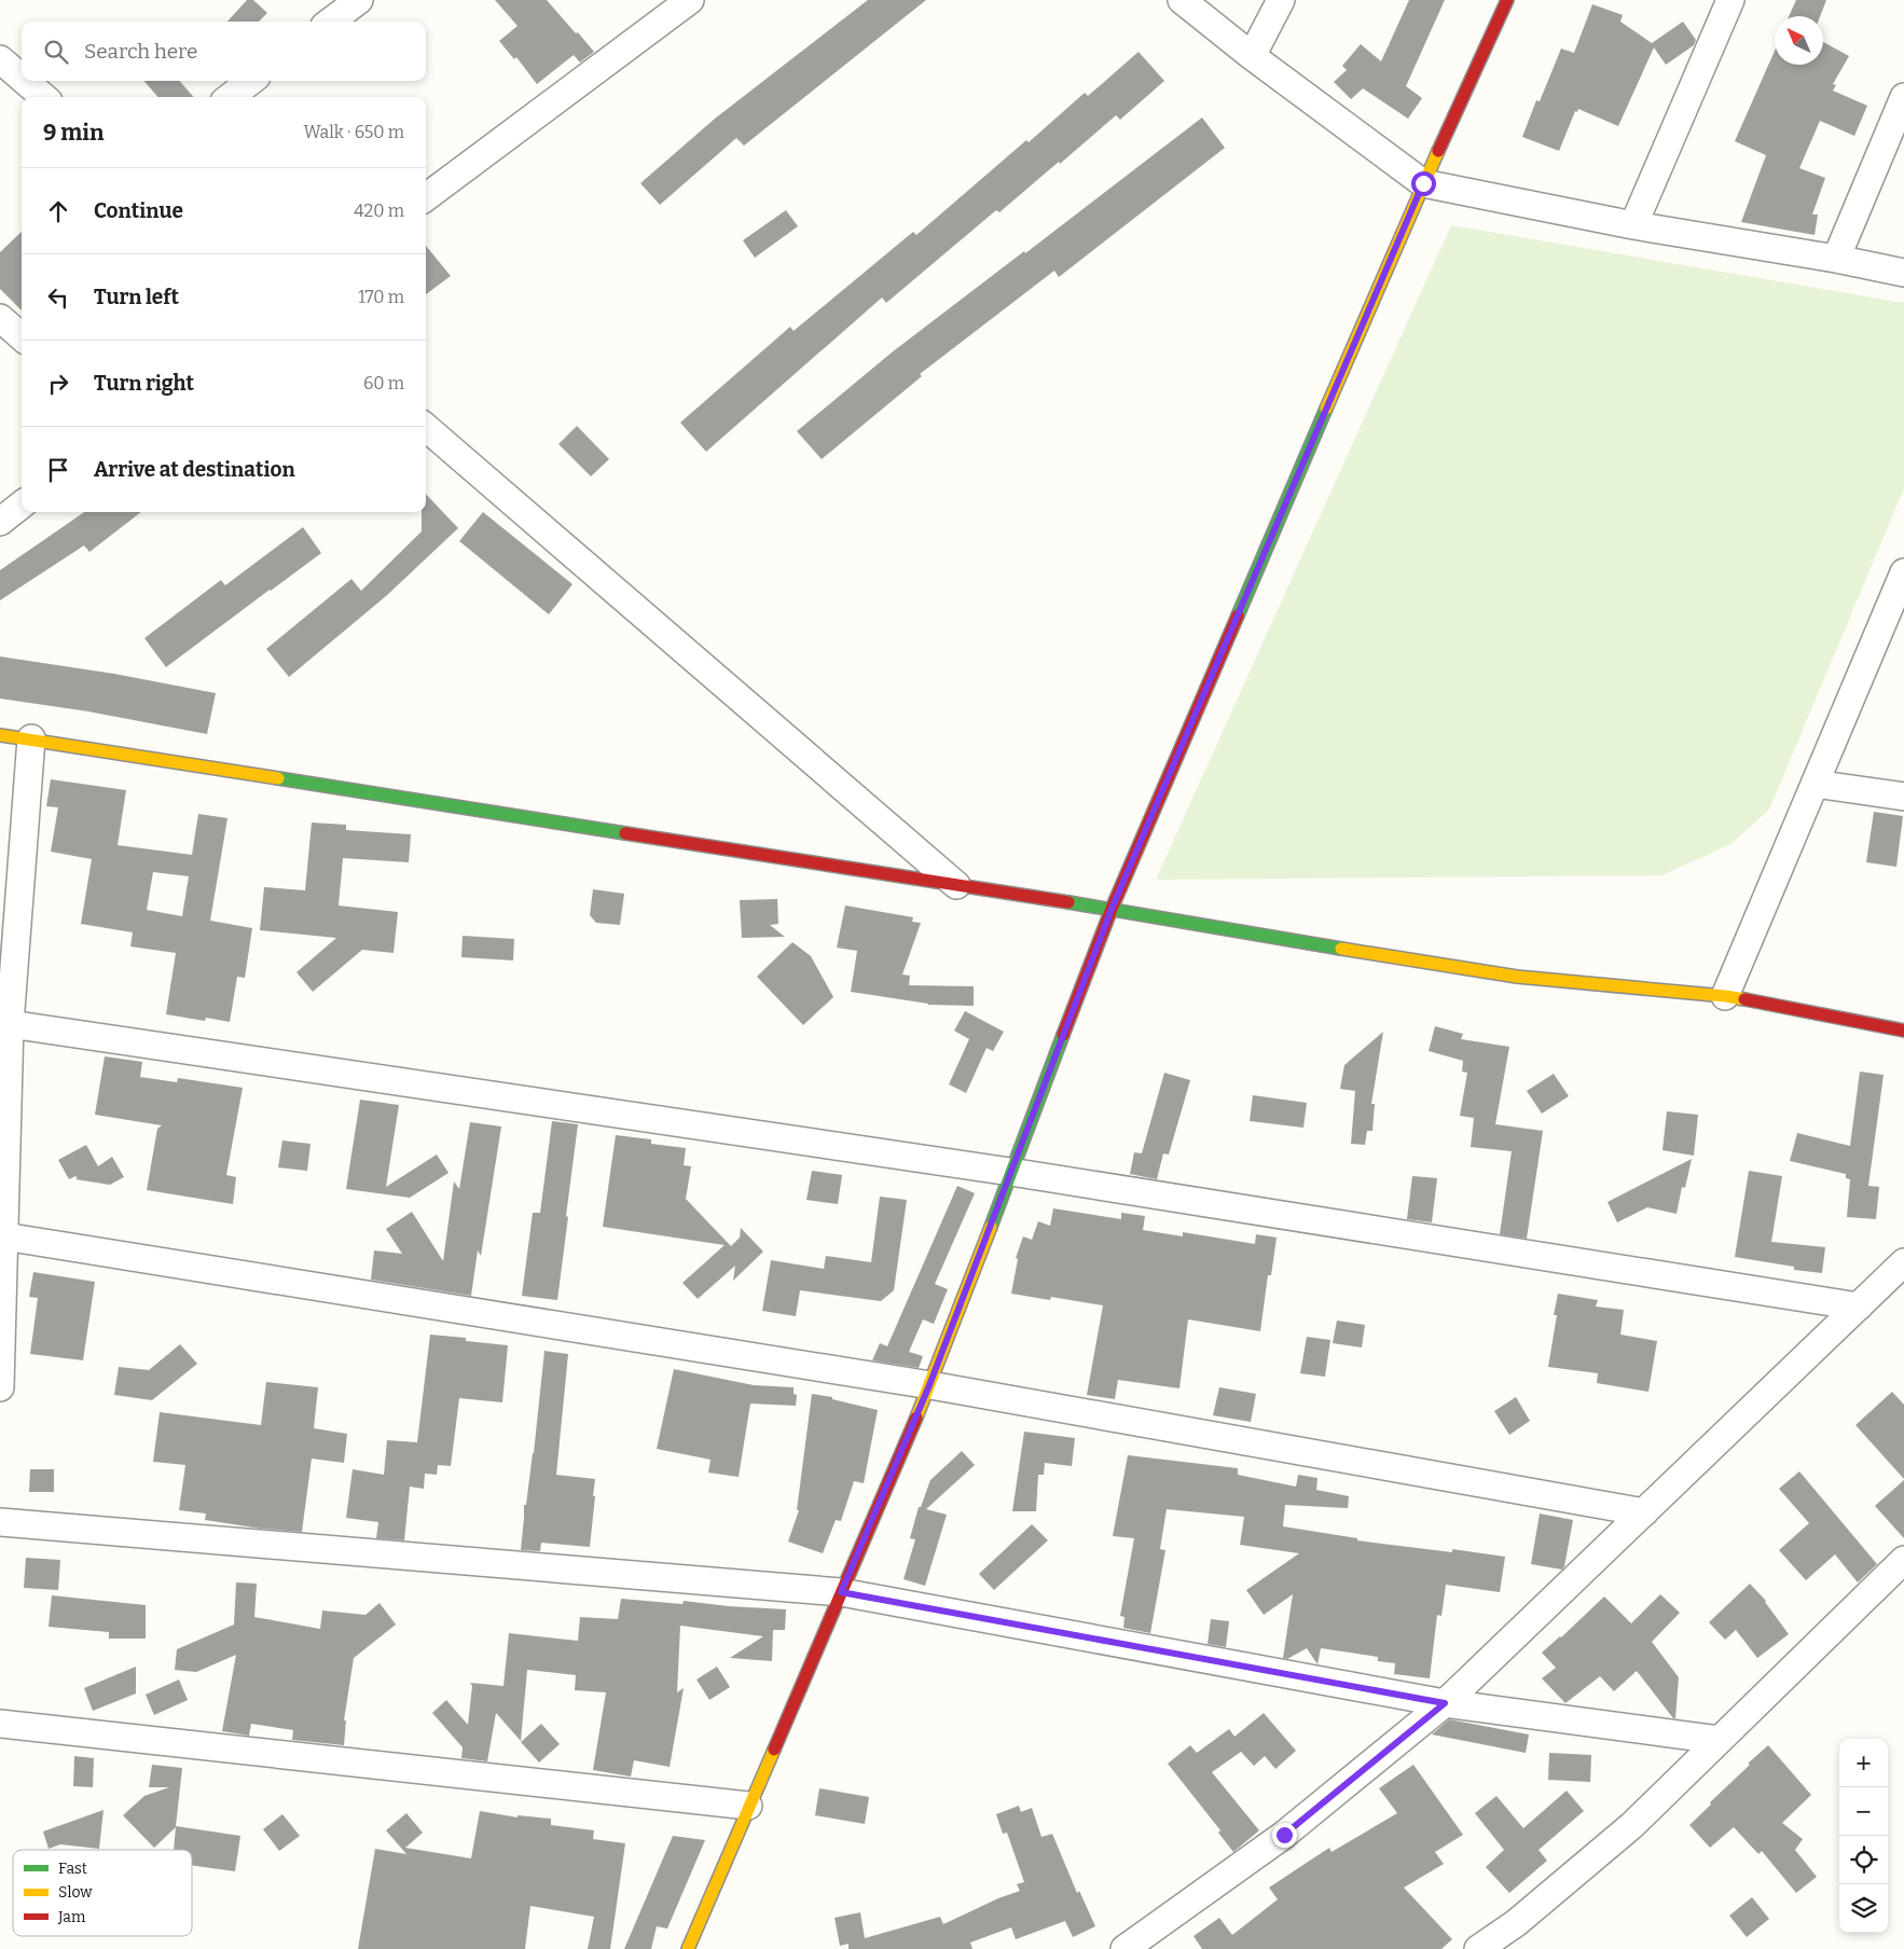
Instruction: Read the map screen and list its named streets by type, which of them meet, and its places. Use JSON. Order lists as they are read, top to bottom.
{
  "legend": ["Fast", "Slow", "Jam"],
  "north": "top left",
  "page": {
    "search": "Search here",
    "heading": ["9 min", "Walk · 650 m"],
    "list": [
      ["Continue", "420 m"],
      ["Turn left", "170 m"],
      ["Turn right", "60 m"],
      "Arrive at destination"
    ],
    "map_buttons": ["+", "−"]
  }
}
